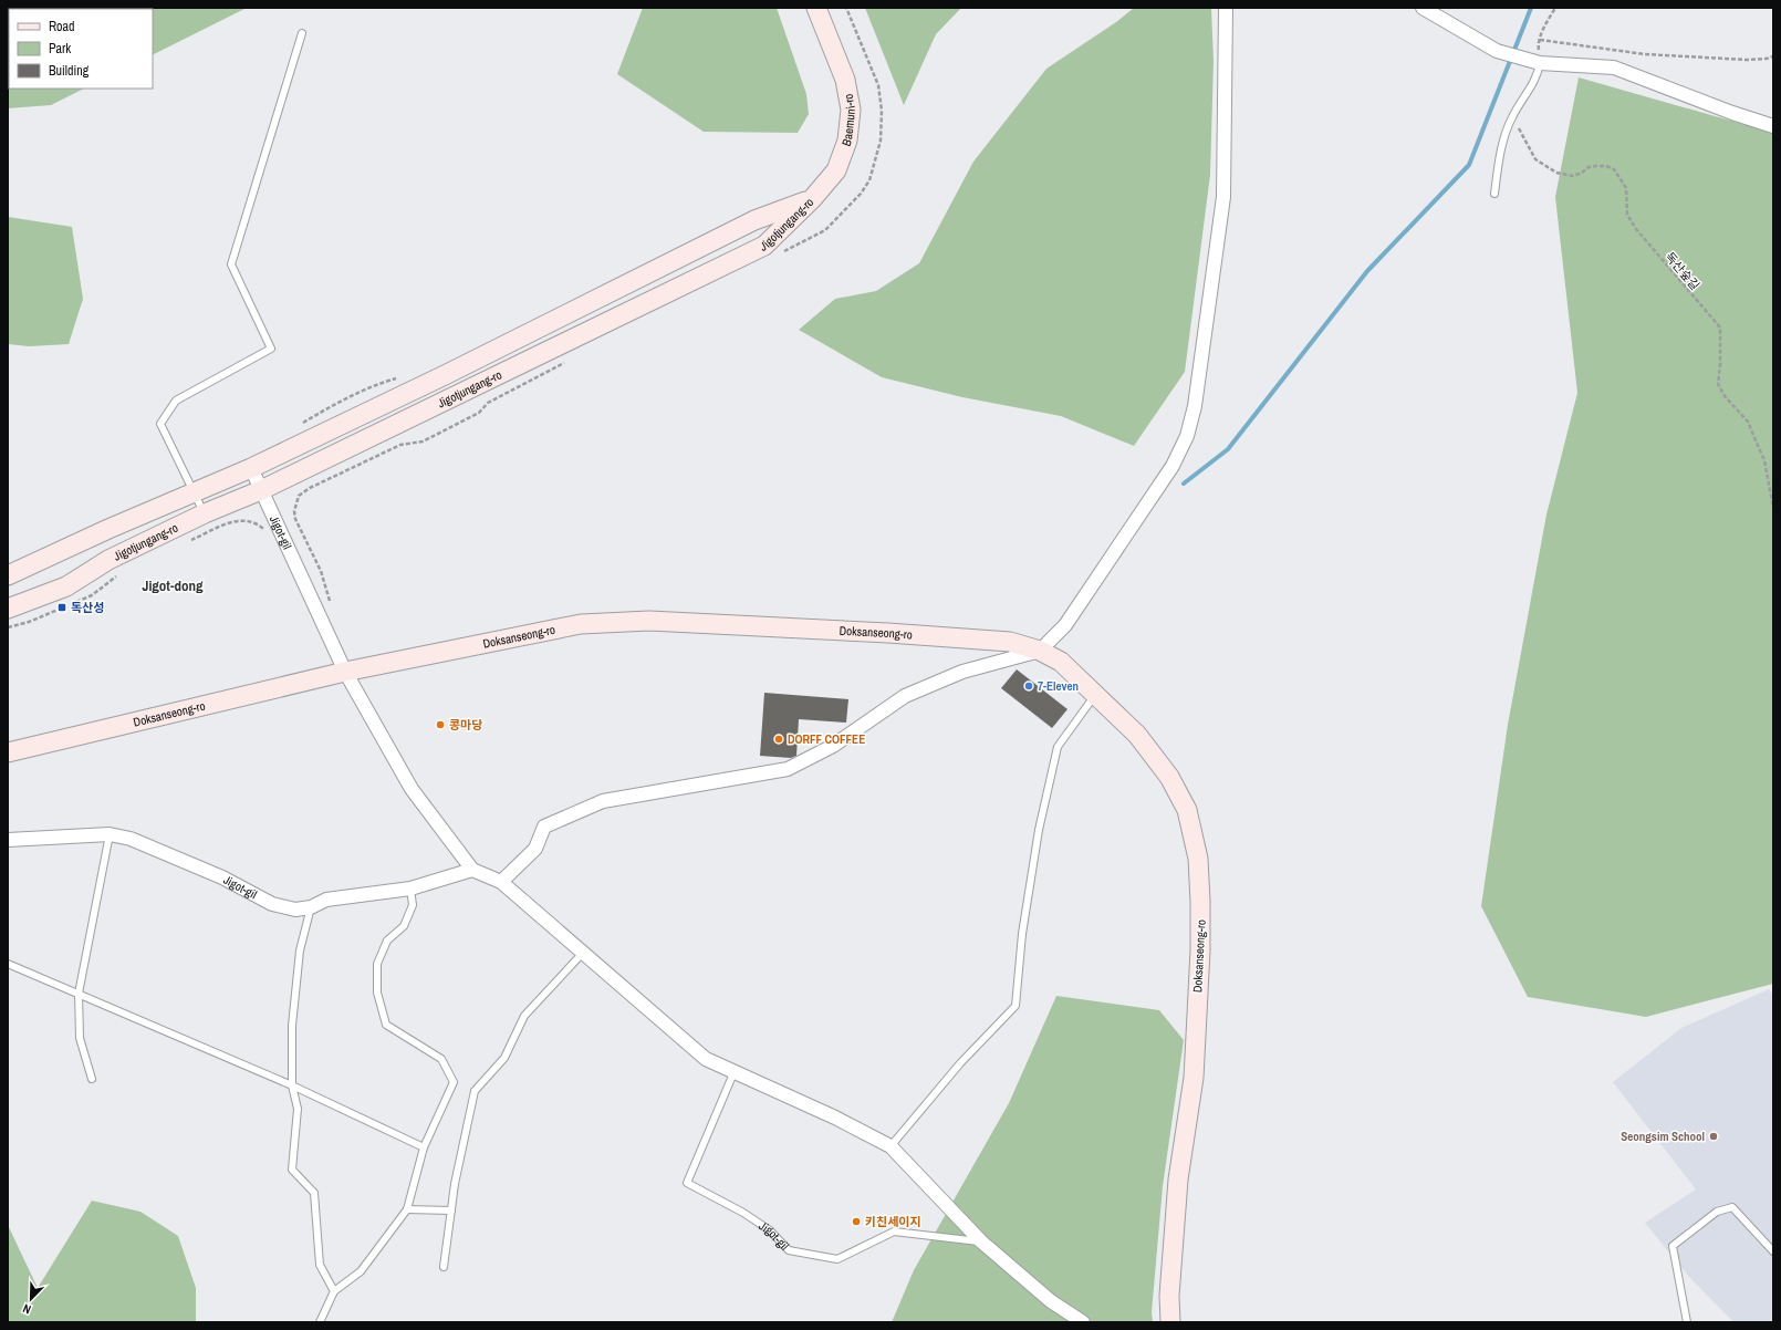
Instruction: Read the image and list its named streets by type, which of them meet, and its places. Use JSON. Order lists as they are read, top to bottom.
{
  "streets": {
    "street": [
      "Baemuni-ro",
      "Jigotjungang-ro",
      "Jigot-gil",
      "Doksanseong-ro"
    ],
    "path": ["독산숲길"]
  },
  "crossings": [
    ["Baemuni-ro", "Jigotjungang-ro"],
    ["Jigotjungang-ro", "Jigot-gil"],
    ["Jigot-gil", "Doksanseong-ro"]
  ],
  "districts": ["Jigot-dong"],
  "places": {
    "transit": ["독산성"],
    "other": [
      "7-Eleven",
      "콩마당",
      "DORFF COFFEE",
      "Seongsim School",
      "키친세이지"
    ]
  },
  "legend": ["Road", "Park", "Building"],
  "north": "bottom left"
}
